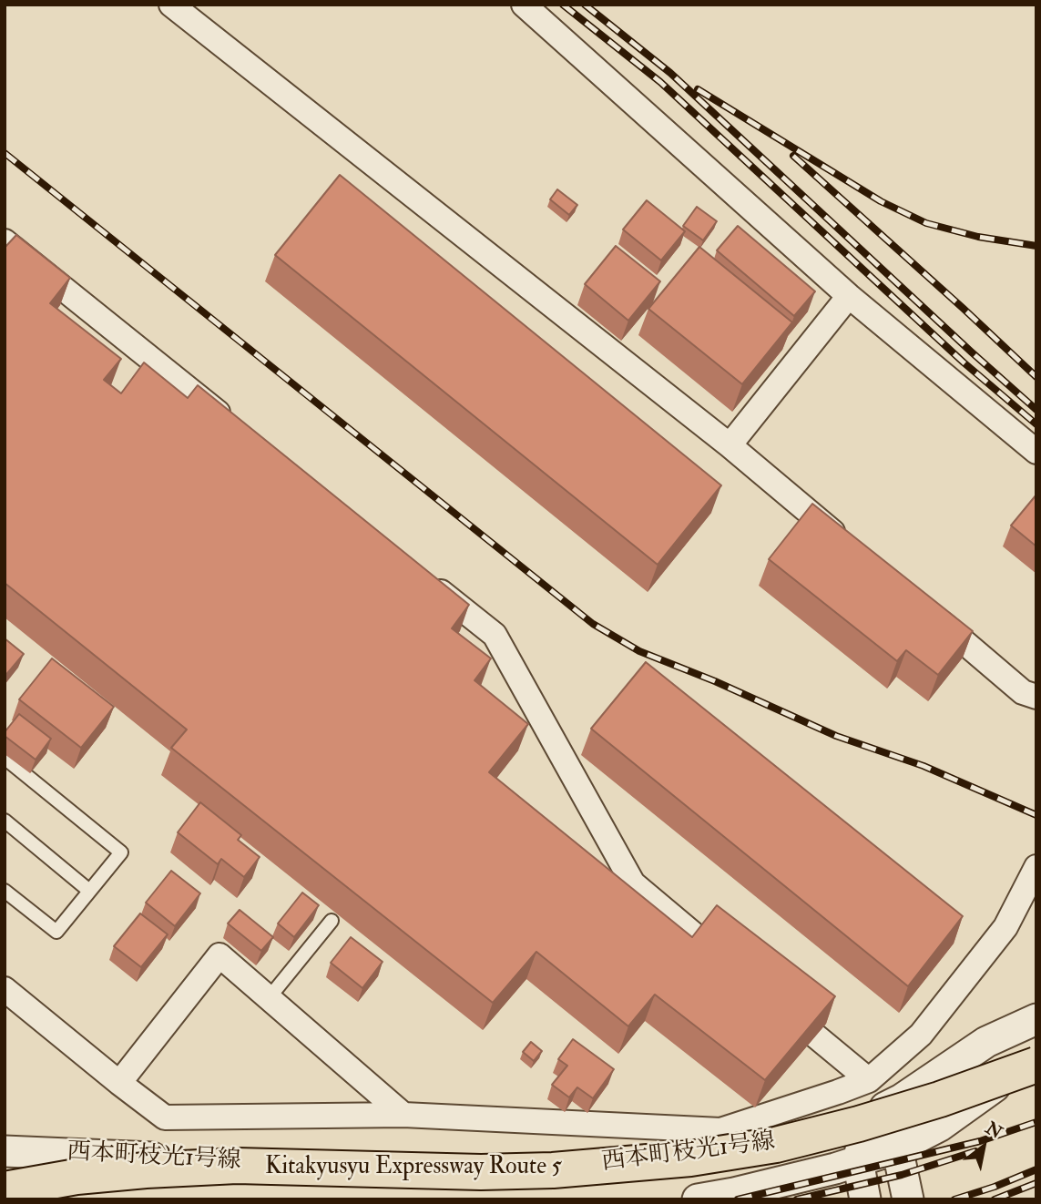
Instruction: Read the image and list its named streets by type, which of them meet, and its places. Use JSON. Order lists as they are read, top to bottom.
{
  "streets": {
    "highway": ["Kitakyusyu Expressway Route 5"],
    "street": ["西本町枝光1号線"]
  },
  "north": "top right"
}
